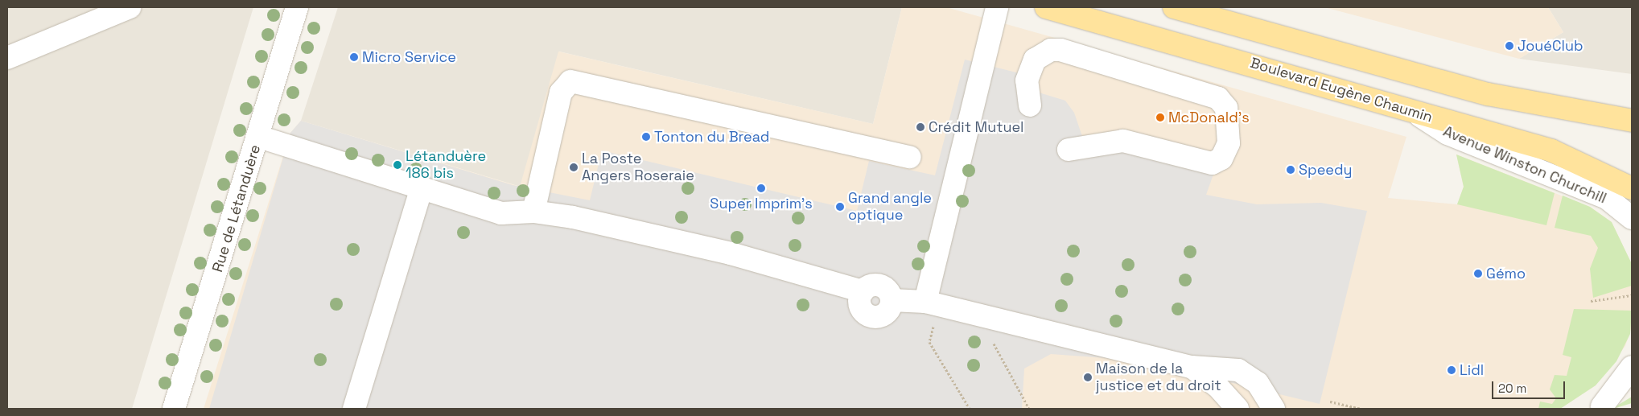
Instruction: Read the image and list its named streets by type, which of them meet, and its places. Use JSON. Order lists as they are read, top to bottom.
{
  "streets": {
    "main road": ["Boulevard Eugène Chaumin"],
    "street": ["Avenue Winston Churchill", "Rue de Létanduère"]
  },
  "crossings": [
    ["Boulevard Eugène Chaumin", "Avenue Winston Churchill"]
  ],
  "places": [
    "JouéClub",
    "Micro Service",
    "McDonald's",
    "Crédit Mutuel",
    "Tonton du Bread",
    "Létanduère 186 bis",
    "La Poste Angers Roseraie",
    "Speedy",
    "Super Imprim's",
    "Grand angle optique",
    "Gémo",
    "Lidl",
    "Maison de la justice et du droit"
  ],
  "scale_bar": "20 m"
}
